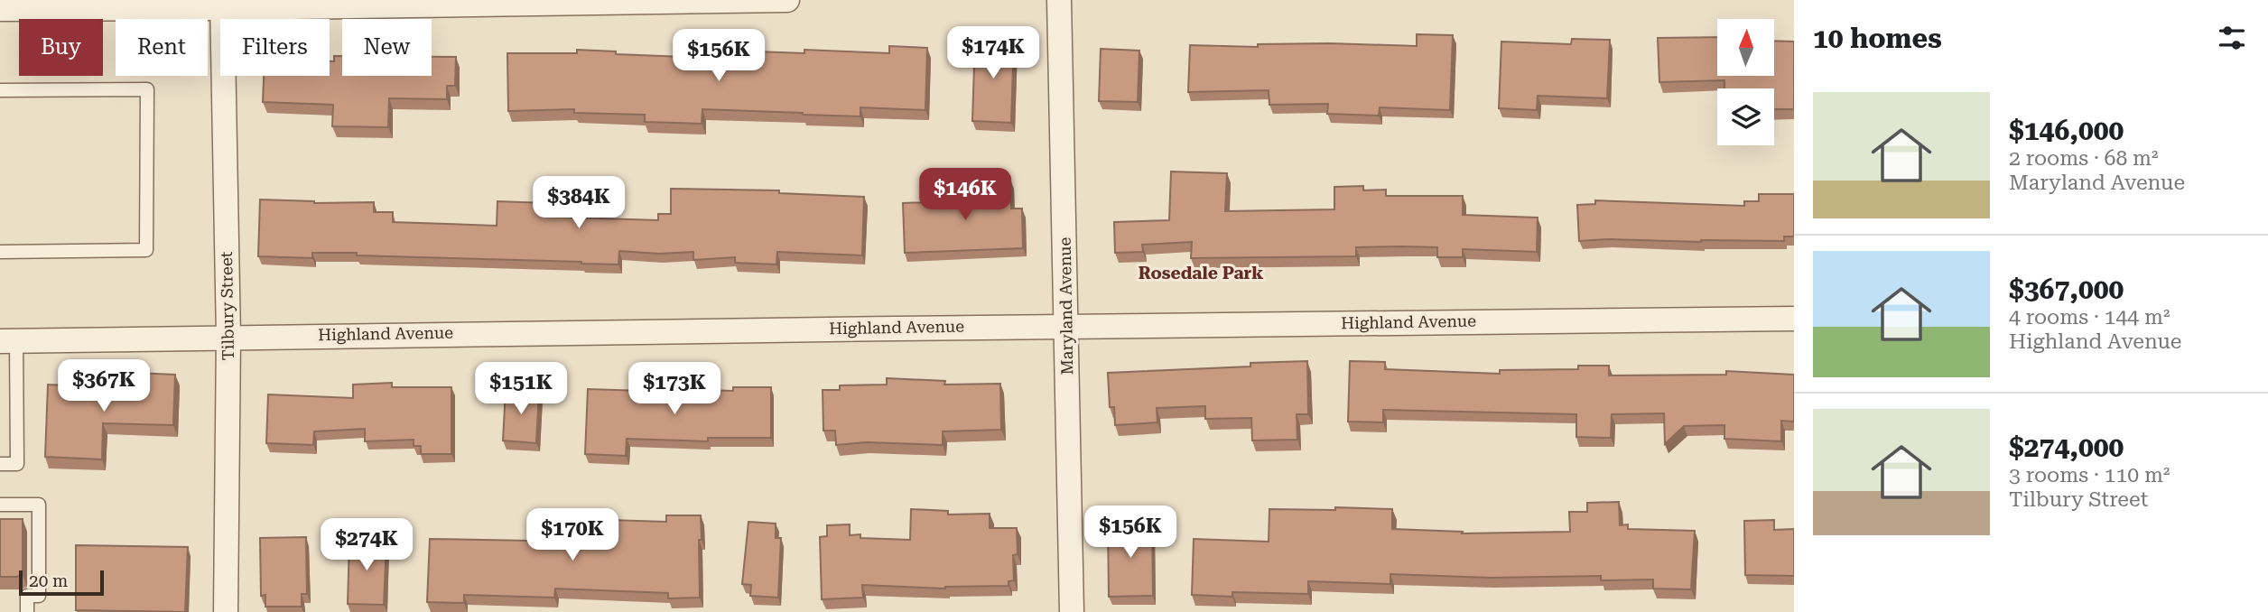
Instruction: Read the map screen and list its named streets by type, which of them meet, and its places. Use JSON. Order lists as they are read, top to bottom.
{
  "streets": {
    "street": ["Tilbury Street", "Maryland Avenue", "Highland Avenue"]
  },
  "crossings": [
    ["Tilbury Street", "Highland Avenue"],
    ["Maryland Avenue", "Highland Avenue"]
  ],
  "districts": ["Rosedale Park"],
  "scale_bar": "20 m",
  "north": "top",
  "page": {
    "heading": "10 homes",
    "chip": [
      "Buy",
      "Rent",
      "Filters",
      "New"
    ],
    "price": [
      "$174K",
      "$156K",
      "$146K",
      "$384K",
      "$367K",
      "$151K",
      "$173K",
      "$156K",
      "$170K",
      "$274K"
    ],
    "list": [
      {
        "name": "$146,000",
        "note": "2 rooms · 68 m² · Maryland Avenue"
      },
      {
        "name": "$367,000",
        "note": "4 rooms · 144 m² · Highland Avenue"
      },
      {
        "name": "$274,000",
        "note": "3 rooms · 110 m² · Tilbury Street"
      }
    ],
    "scale": "20 m"
  }
}
